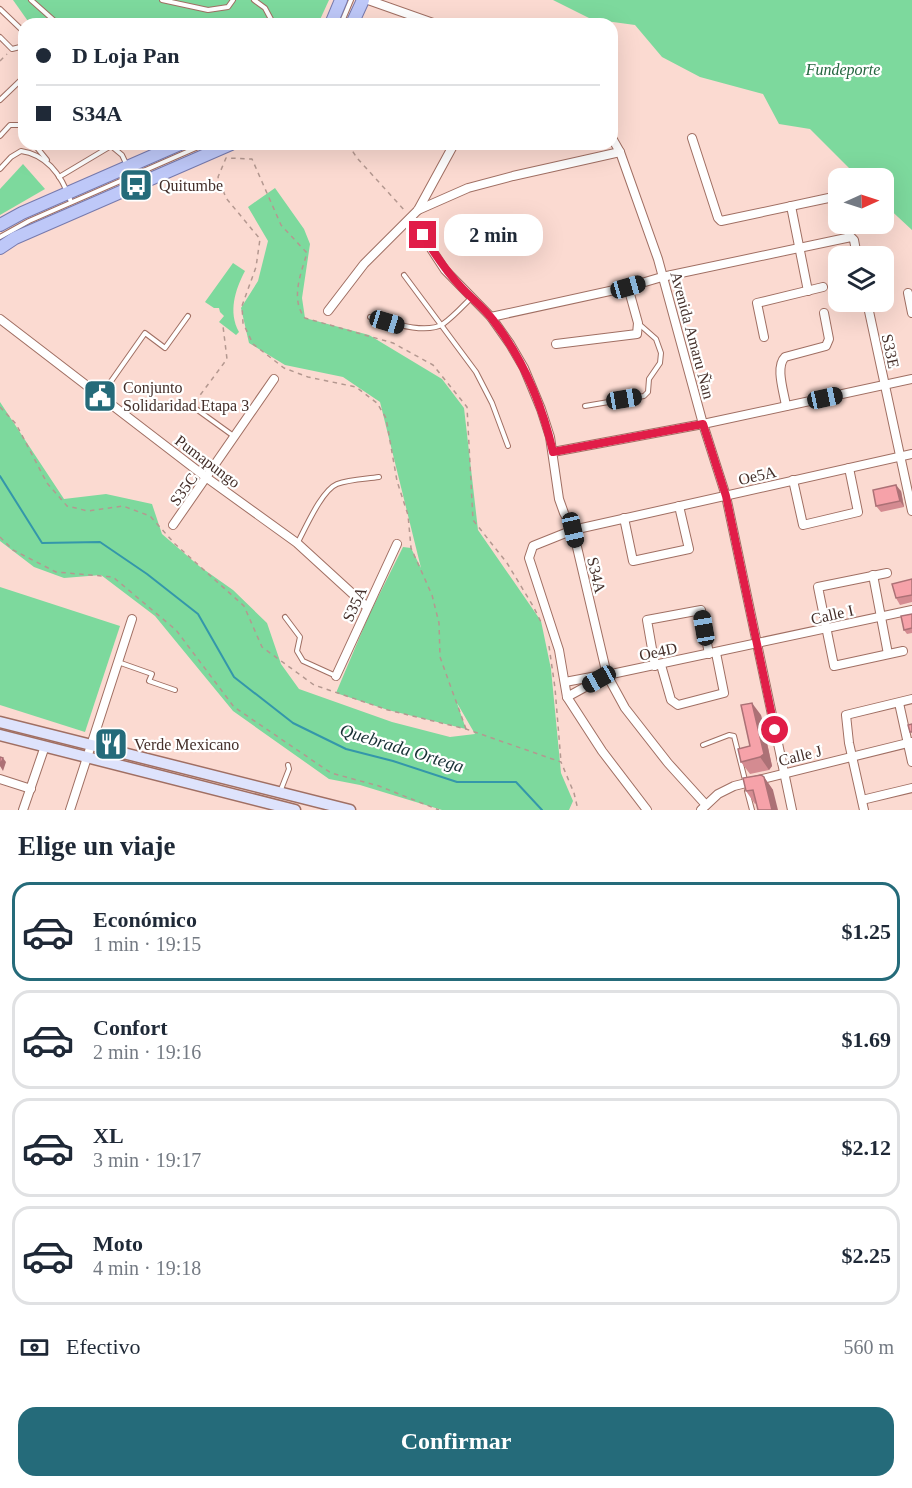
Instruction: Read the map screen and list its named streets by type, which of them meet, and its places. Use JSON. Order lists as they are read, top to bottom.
{
  "streets": {
    "street": [
      "Avenida Amaru Ñan",
      "S33E",
      "Pumapungo",
      "Oe5A",
      "S35C",
      "S34A",
      "S35A",
      "Calle I",
      "Oe4D",
      "Calle J"
    ]
  },
  "crossings": [
    ["Avenida Amaru Ñan", "Oe5A"],
    ["Avenida Amaru Ñan", "Calle I"],
    ["Avenida Amaru Ñan", "Oe4D"],
    ["Avenida Amaru Ñan", "Calle J"],
    ["S33E", "Oe5A"],
    ["Pumapungo", "S35C"],
    ["Pumapungo", "S35A"],
    ["Oe5A", "S34A"],
    ["Oe5A", "Oe4D"],
    ["S34A", "Oe4D"],
    ["S34A", "Calle J"],
    ["Calle I", "Oe4D"]
  ],
  "water": ["Quebrada Ortega"],
  "parks": ["Fundeporte"],
  "places": {
    "bus stop": ["Quitumbe"],
    "public building": ["Conjunto Solidaridad Etapa 3"],
    "restaurant": ["Verde Mexicano"]
  },
  "north": "right",
  "page": {
    "banner": ["D Loja Pan", "S34A"],
    "bubble": "2 min",
    "heading": "Elige un viaje",
    "list": [
      {
        "name": "Económico",
        "note": "1 min · 19:15",
        "value": "$1.25"
      },
      {
        "name": "Confort",
        "note": "2 min · 19:16",
        "value": "$1.69"
      },
      {
        "name": "XL",
        "note": "3 min · 19:17",
        "value": "$2.12"
      },
      {
        "name": "Moto",
        "note": "4 min · 19:18",
        "value": "$2.25"
      }
    ],
    "pay": ["Efectivo", "560 m"],
    "buttons": "Confirmar"
  }
}
